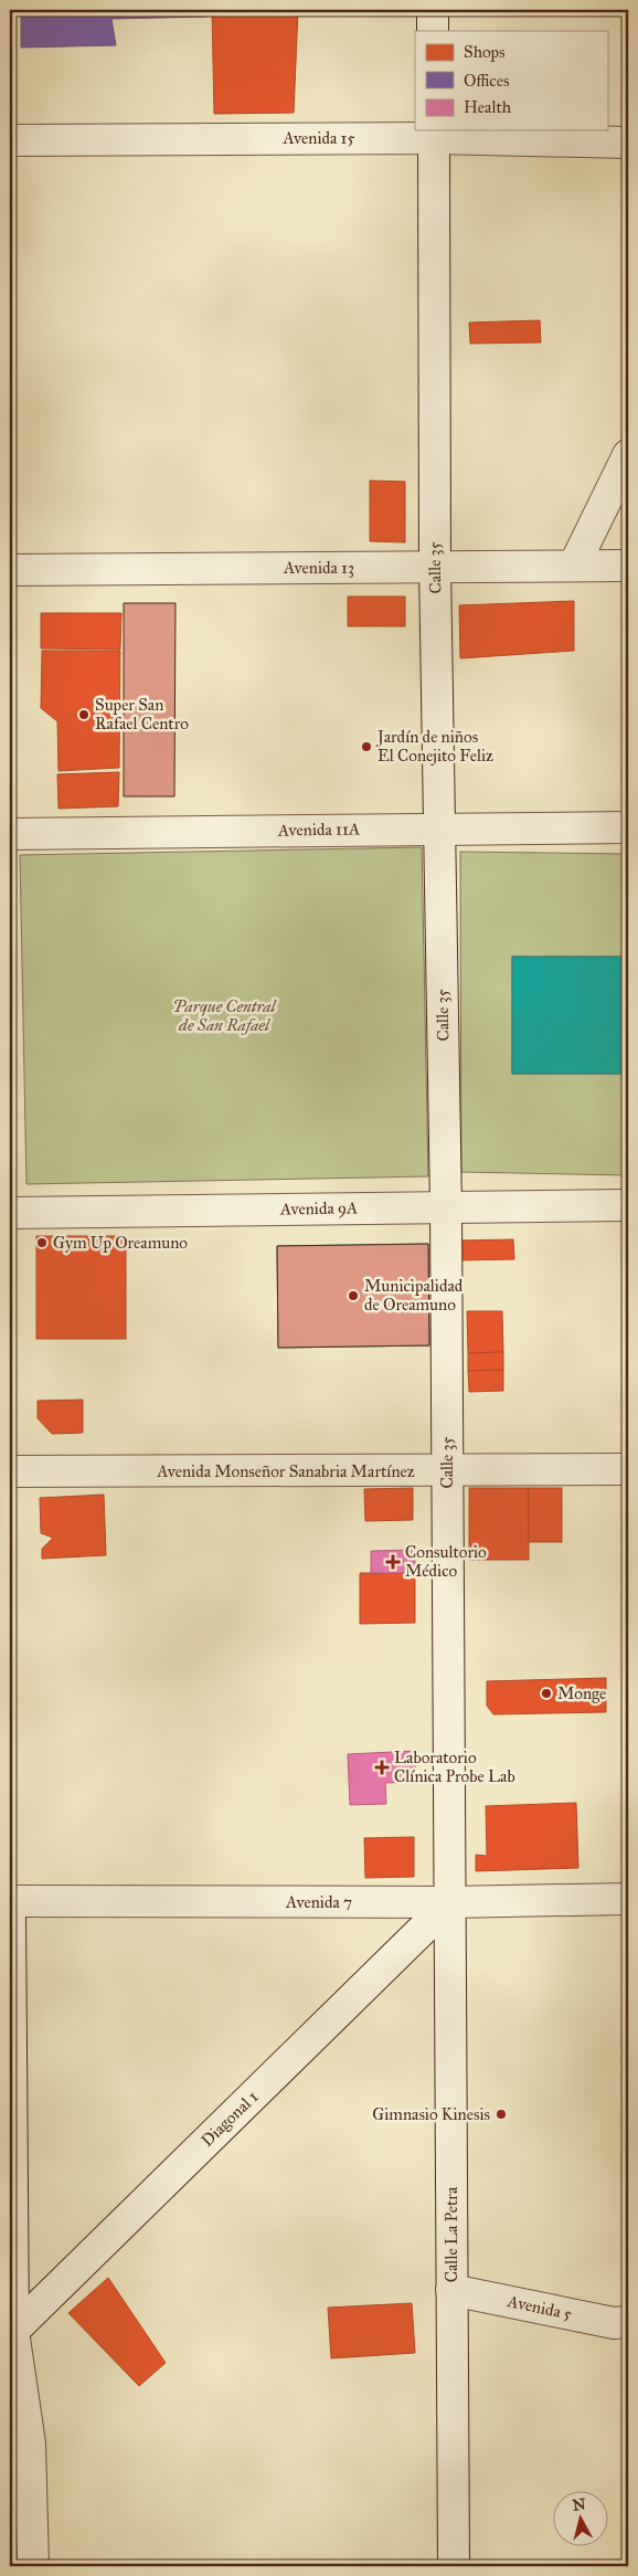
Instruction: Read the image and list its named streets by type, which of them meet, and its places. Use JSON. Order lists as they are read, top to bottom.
{
  "streets": {
    "street": [
      "Avenida 15",
      "Avenida 13",
      "Calle 35",
      "Avenida 11A",
      "Avenida 9A",
      "Avenida Monseñor Sanabria Martínez",
      "Avenida 7",
      "Diagonal 1",
      "Calle La Petra",
      "Avenida 5"
    ]
  },
  "crossings": [
    ["Avenida 15", "Calle 35"],
    ["Avenida 13", "Calle 35"],
    ["Calle 35", "Avenida 11A"],
    ["Calle 35", "Avenida 9A"],
    ["Calle 35", "Avenida Monseñor Sanabria Martínez"],
    ["Calle 35", "Avenida 7"],
    ["Calle 35", "Diagonal 1"],
    ["Calle 35", "Calle La Petra"],
    ["Avenida 7", "Diagonal 1"],
    ["Avenida 7", "Calle La Petra"],
    ["Diagonal 1", "Calle La Petra"],
    ["Calle La Petra", "Avenida 5"]
  ],
  "parks": ["Parque Central de San Rafael"],
  "places": {
    "other": [
      "Super San Rafael Centro",
      "Jardín de niños El Conejito Feliz",
      "Gym Up Oreamuno",
      "Municipalidad de Oreamuno",
      "Monge",
      "Gimnasio Kinesis"
    ],
    "health": ["Consultorio Médico", "Laboratorio Clínica Probe Lab"]
  },
  "legend": ["Shops", "Offices", "Health"],
  "north": "top"
}
